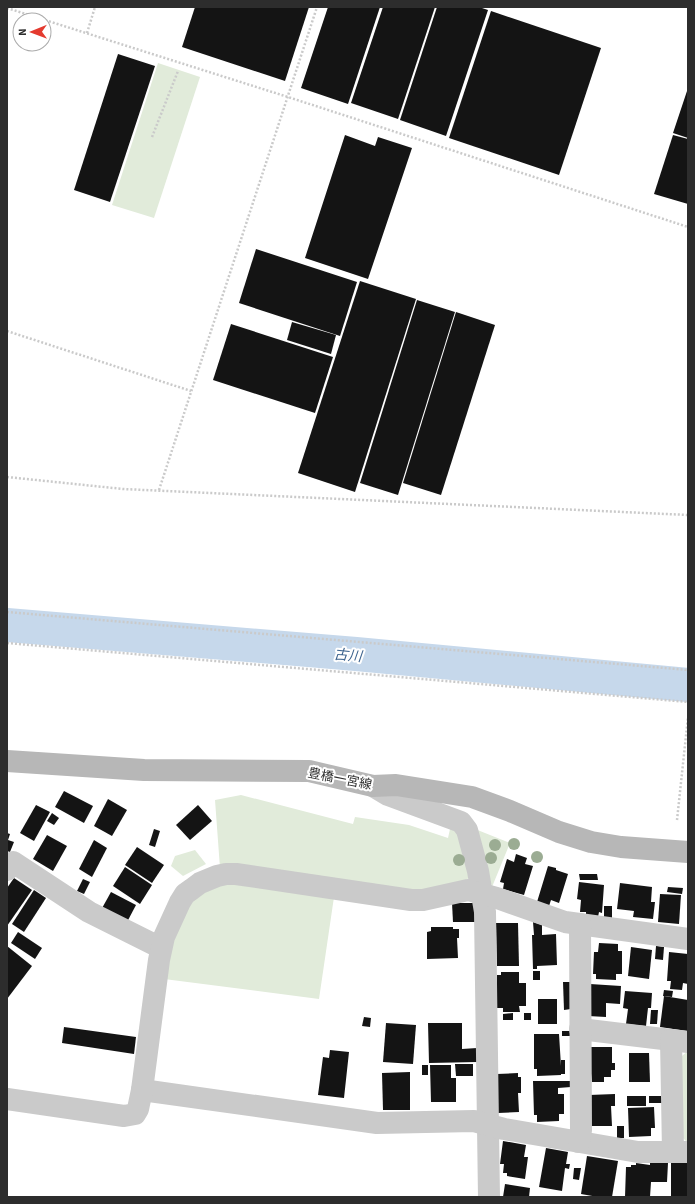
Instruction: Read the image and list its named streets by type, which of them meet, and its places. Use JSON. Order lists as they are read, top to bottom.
{
  "streets": {
    "main road": ["豊橋一宮線"]
  },
  "water": ["古川"],
  "north": "left"
}
